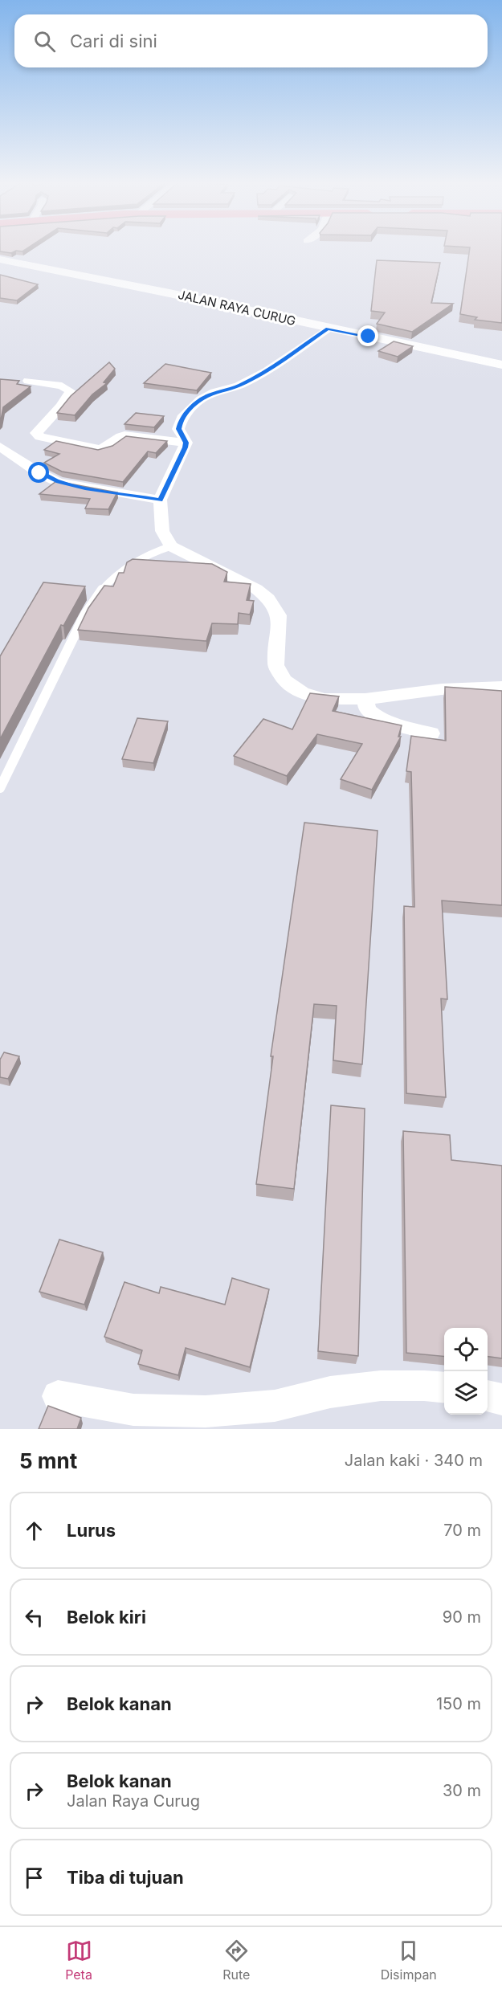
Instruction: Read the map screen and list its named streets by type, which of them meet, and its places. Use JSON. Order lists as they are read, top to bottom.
{
  "streets": {
    "street": ["JALAN RAYA CURUG"]
  },
  "page": {
    "search": "Cari di sini",
    "heading": ["5 mnt", "Jalan kaki · 340 m"],
    "list": [
      ["Lurus", "70 m"],
      ["Belok kiri", "90 m"],
      ["Belok kanan", "150 m"],
      ["Belok kanan", "Jalan Raya Curug", "30 m"],
      "Tiba di tujuan"
    ],
    "nav": ["Peta", "Rute", "Disimpan"]
  }
}
